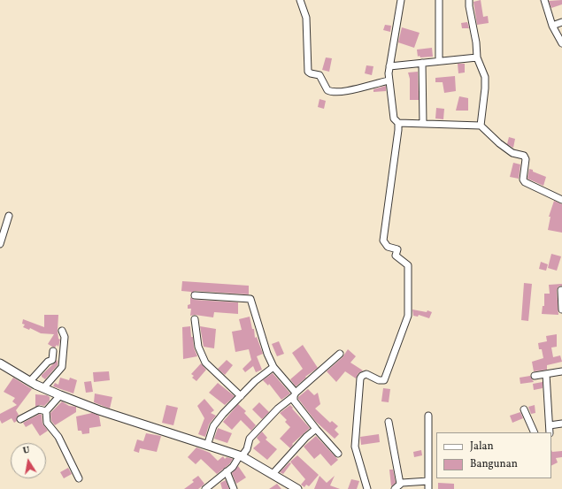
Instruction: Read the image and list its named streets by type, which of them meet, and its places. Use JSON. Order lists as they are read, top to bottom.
{
  "legend": ["Jalan", "Bangunan"],
  "north": "top"
}
